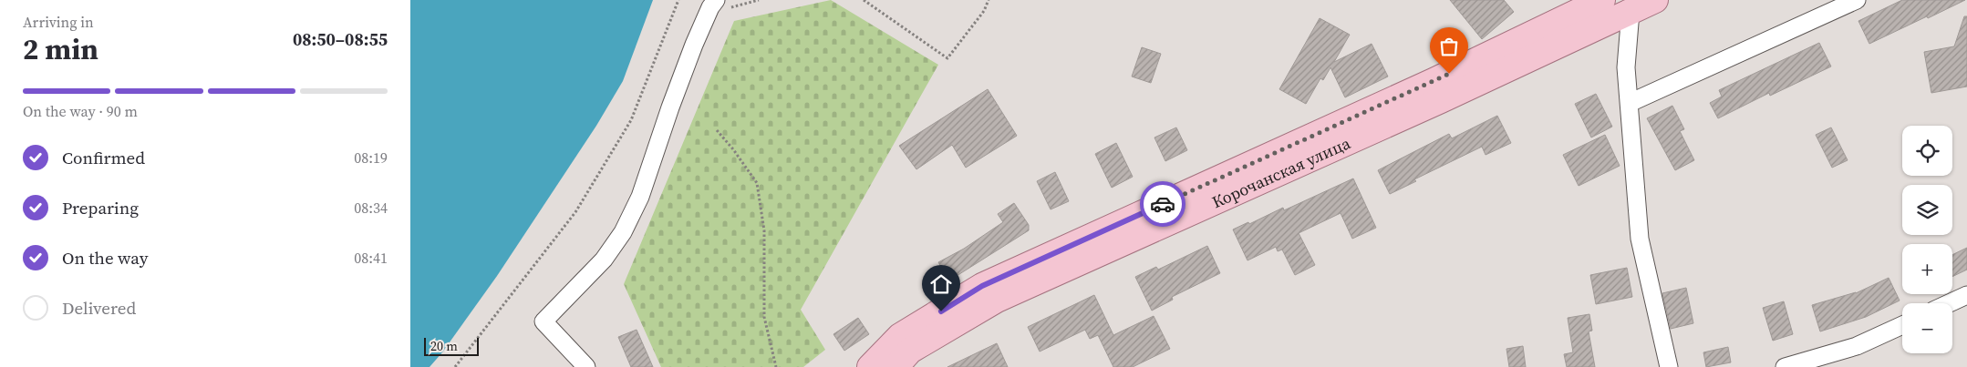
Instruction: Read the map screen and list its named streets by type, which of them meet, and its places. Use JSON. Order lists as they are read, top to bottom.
{
  "streets": {
    "main road": ["Корочанская улица"]
  },
  "scale_bar": "20 m",
  "page": {
    "heading": ["2 min", "Arriving in", "08:50–08:55"],
    "bar": "On the way · 90 m",
    "map_buttons": ["+", "−"],
    "list": [
      ["Confirmed", "08:19"],
      ["Preparing", "08:34"],
      ["On the way", "08:41"],
      "Delivered"
    ],
    "scale": "20 m"
  }
}
